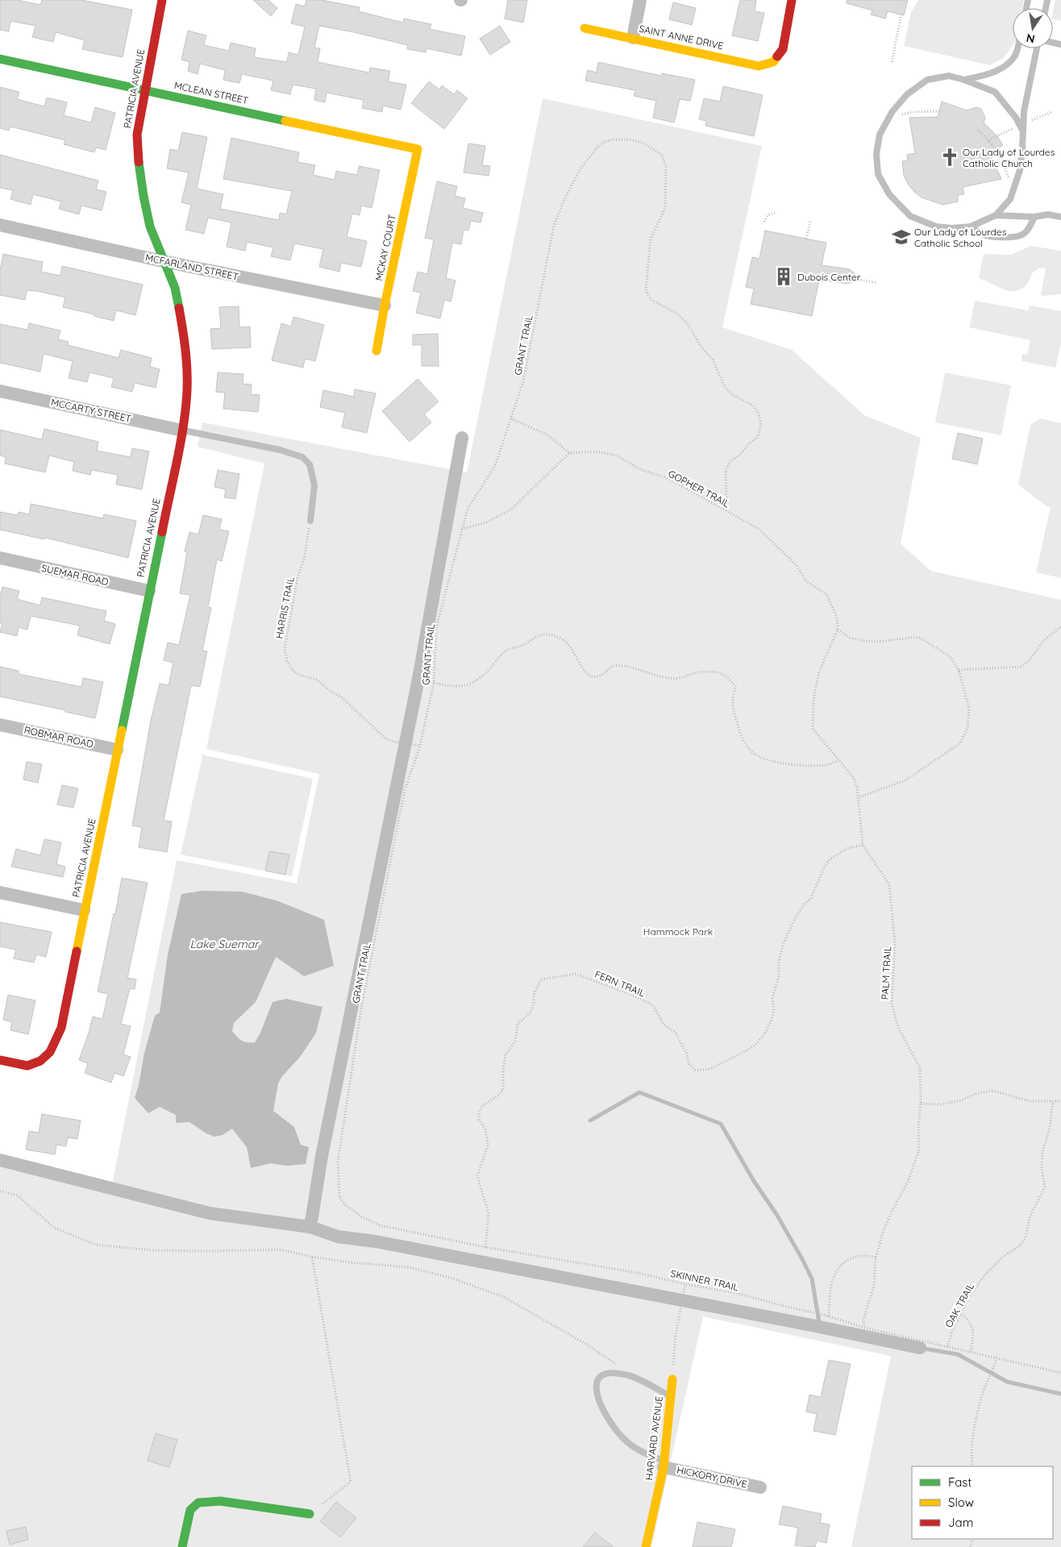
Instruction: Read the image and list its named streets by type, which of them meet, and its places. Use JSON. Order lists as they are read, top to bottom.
{
  "streets": {
    "street": [
      "SAINT ANNE DRIVE",
      "PATRICIA AVENUE",
      "MCLEAN STREET",
      "MCKAY COURT",
      "MCFARLAND STREET",
      "MCCARTY STREET",
      "SUEMAR ROAD",
      "ROBMAR ROAD",
      "HARVARD AVENUE",
      "HICKORY DRIVE"
    ],
    "path": [
      "GRANT TRAIL",
      "GOPHER TRAIL",
      "HARRIS TRAIL",
      "PALM TRAIL",
      "FERN TRAIL",
      "SKINNER TRAIL",
      "OAK TRAIL"
    ]
  },
  "crossings": [
    ["PATRICIA AVENUE", "MCLEAN STREET"],
    ["PATRICIA AVENUE", "MCFARLAND STREET"],
    ["PATRICIA AVENUE", "MCCARTY STREET"],
    ["PATRICIA AVENUE", "SUEMAR ROAD"],
    ["PATRICIA AVENUE", "ROBMAR ROAD"],
    ["MCLEAN STREET", "MCKAY COURT"],
    ["MCKAY COURT", "MCFARLAND STREET"],
    ["GRANT TRAIL", "GOPHER TRAIL"],
    ["GRANT TRAIL", "HARRIS TRAIL"],
    ["GRANT TRAIL", "SKINNER TRAIL"],
    ["GOPHER TRAIL", "PALM TRAIL"],
    ["PALM TRAIL", "FERN TRAIL"],
    ["PALM TRAIL", "SKINNER TRAIL"],
    ["FERN TRAIL", "SKINNER TRAIL"],
    ["SKINNER TRAIL", "OAK TRAIL"],
    ["HARVARD AVENUE", "HICKORY DRIVE"]
  ],
  "water": ["Lake Suemar"],
  "parks": ["Hammock Park"],
  "places": {
    "church": ["Our Lady of Lourdes Catholic Church"],
    "school or university": ["Our Lady of Lourdes Catholic School"],
    "building": ["Dubois Center"]
  },
  "legend": ["Fast", "Slow", "Jam"],
  "north": "bottom"
}
